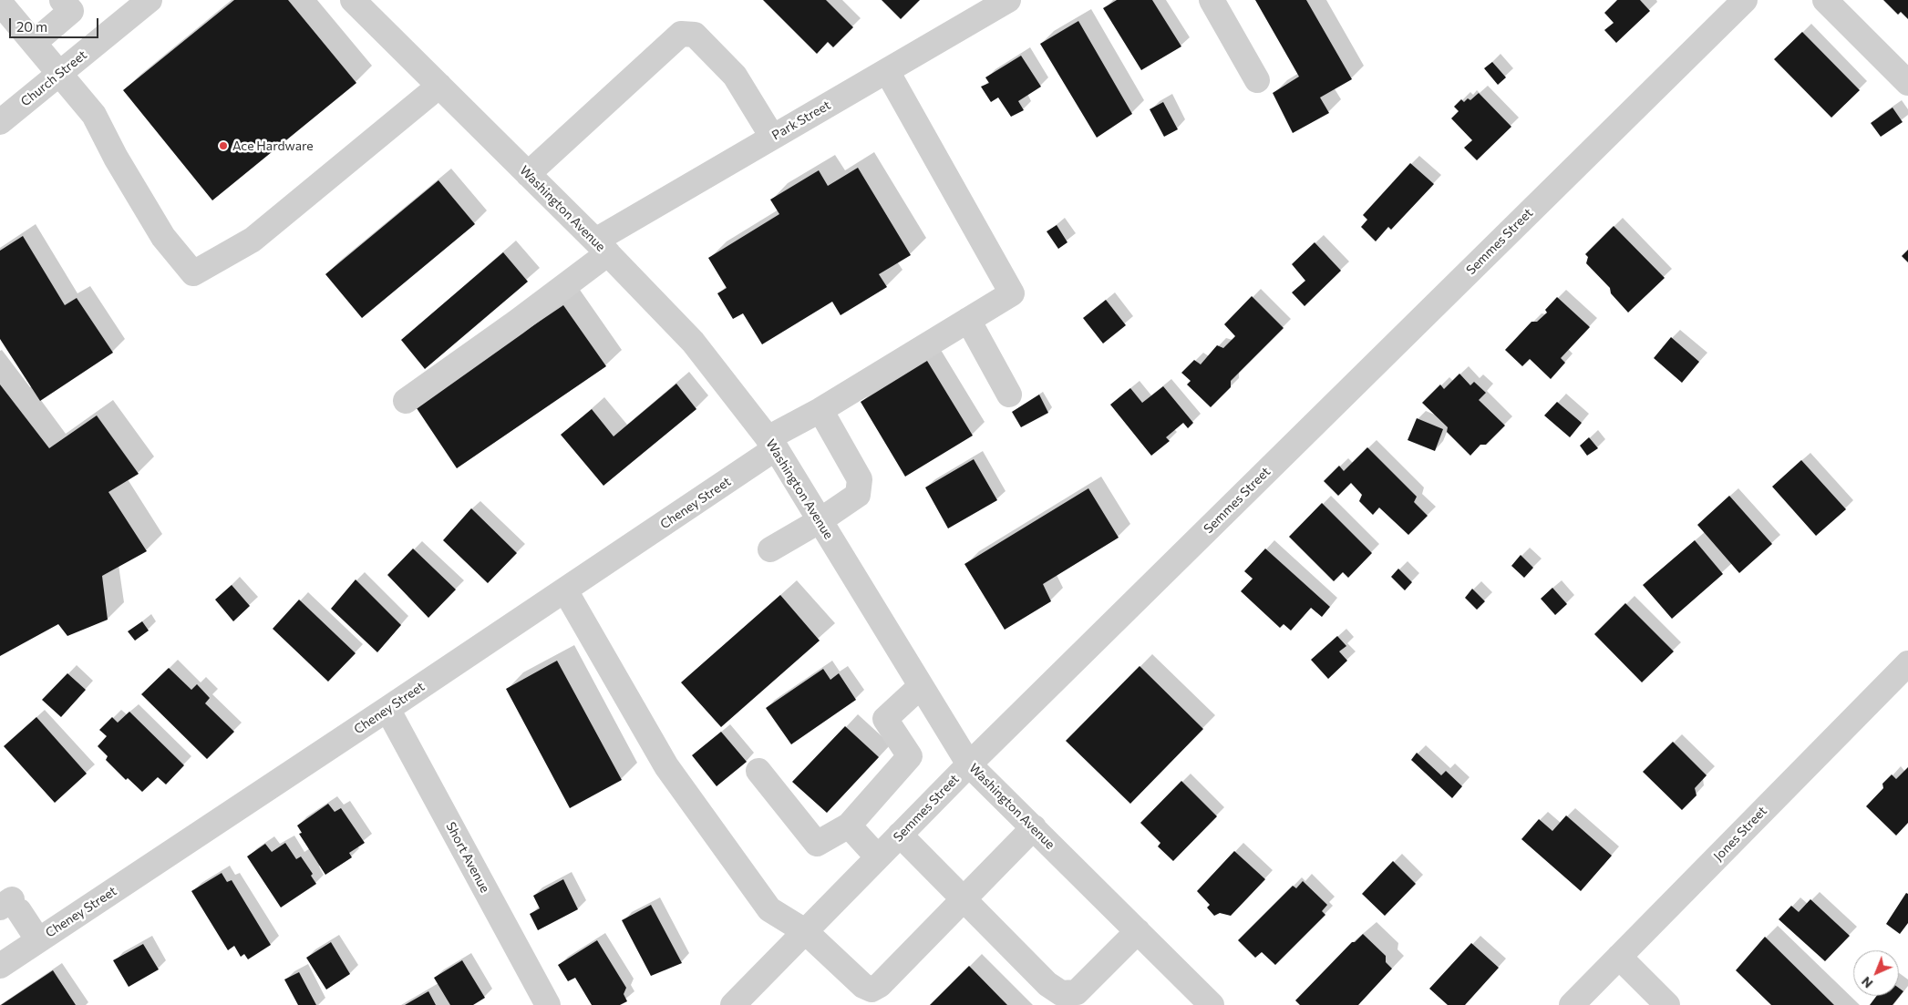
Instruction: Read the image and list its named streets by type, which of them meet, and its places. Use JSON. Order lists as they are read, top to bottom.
{
  "streets": {
    "street": [
      "Church Street",
      "Park Street",
      "Washington Avenue",
      "Semmes Street",
      "Cheney Street",
      "Jones Street",
      "Short Avenue"
    ]
  },
  "crossings": [
    ["Park Street", "Washington Avenue"],
    ["Park Street", "Cheney Street"],
    ["Washington Avenue", "Semmes Street"],
    ["Washington Avenue", "Cheney Street"],
    ["Cheney Street", "Short Avenue"]
  ],
  "places": ["Ace Hardware"],
  "scale_bar": "20 m",
  "north": "bottom left"
}
